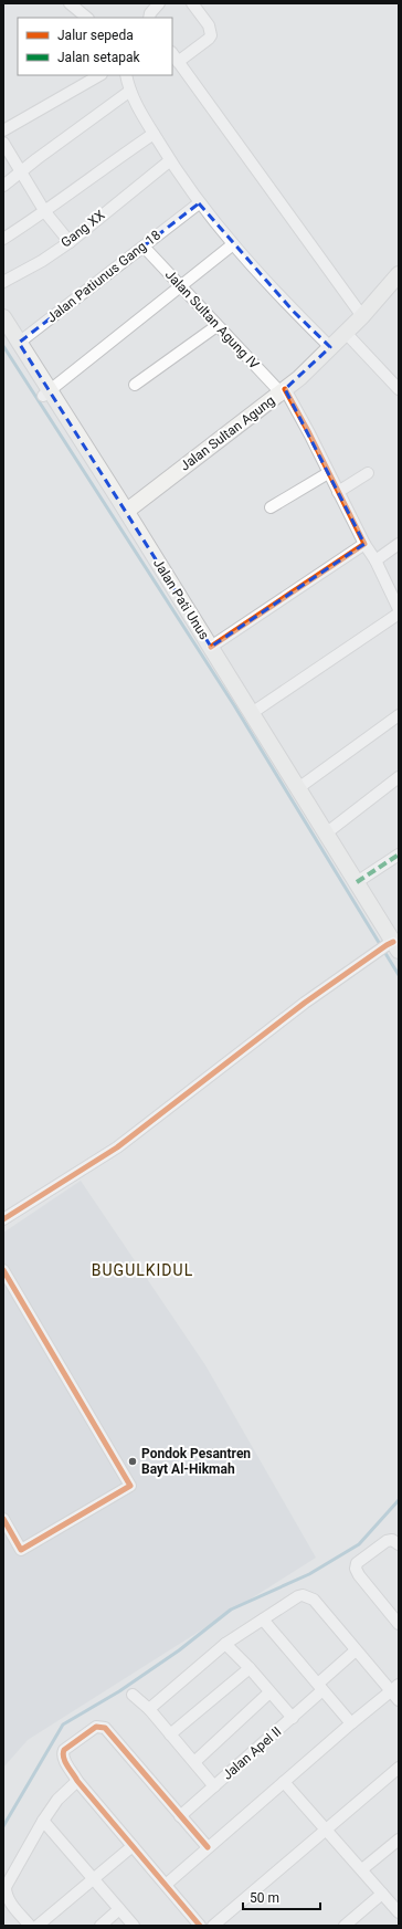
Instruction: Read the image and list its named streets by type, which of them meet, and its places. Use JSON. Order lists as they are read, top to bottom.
{
  "streets": {
    "main road": ["Jalan Sultan Agung", "Jalan Pati Unus"],
    "street": [
      "Gang XX",
      "Jalan Patiunus Gang 18",
      "Jalan Sultan Agung IV",
      "Jalan Apel II"
    ]
  },
  "crossings": [
    ["Jalan Patiunus Gang 18", "Jalan Sultan Agung IV"],
    ["Jalan Patiunus Gang 18", "Jalan Pati Unus"],
    ["Jalan Sultan Agung IV", "Jalan Sultan Agung"],
    ["Jalan Sultan Agung", "Jalan Pati Unus"]
  ],
  "districts": ["BUGULKIDUL"],
  "places": ["Pondok Pesantren Bayt Al-Hikmah"],
  "legend": ["Jalur sepeda", "Jalan setapak"],
  "scale_bar": "50 m"
}
